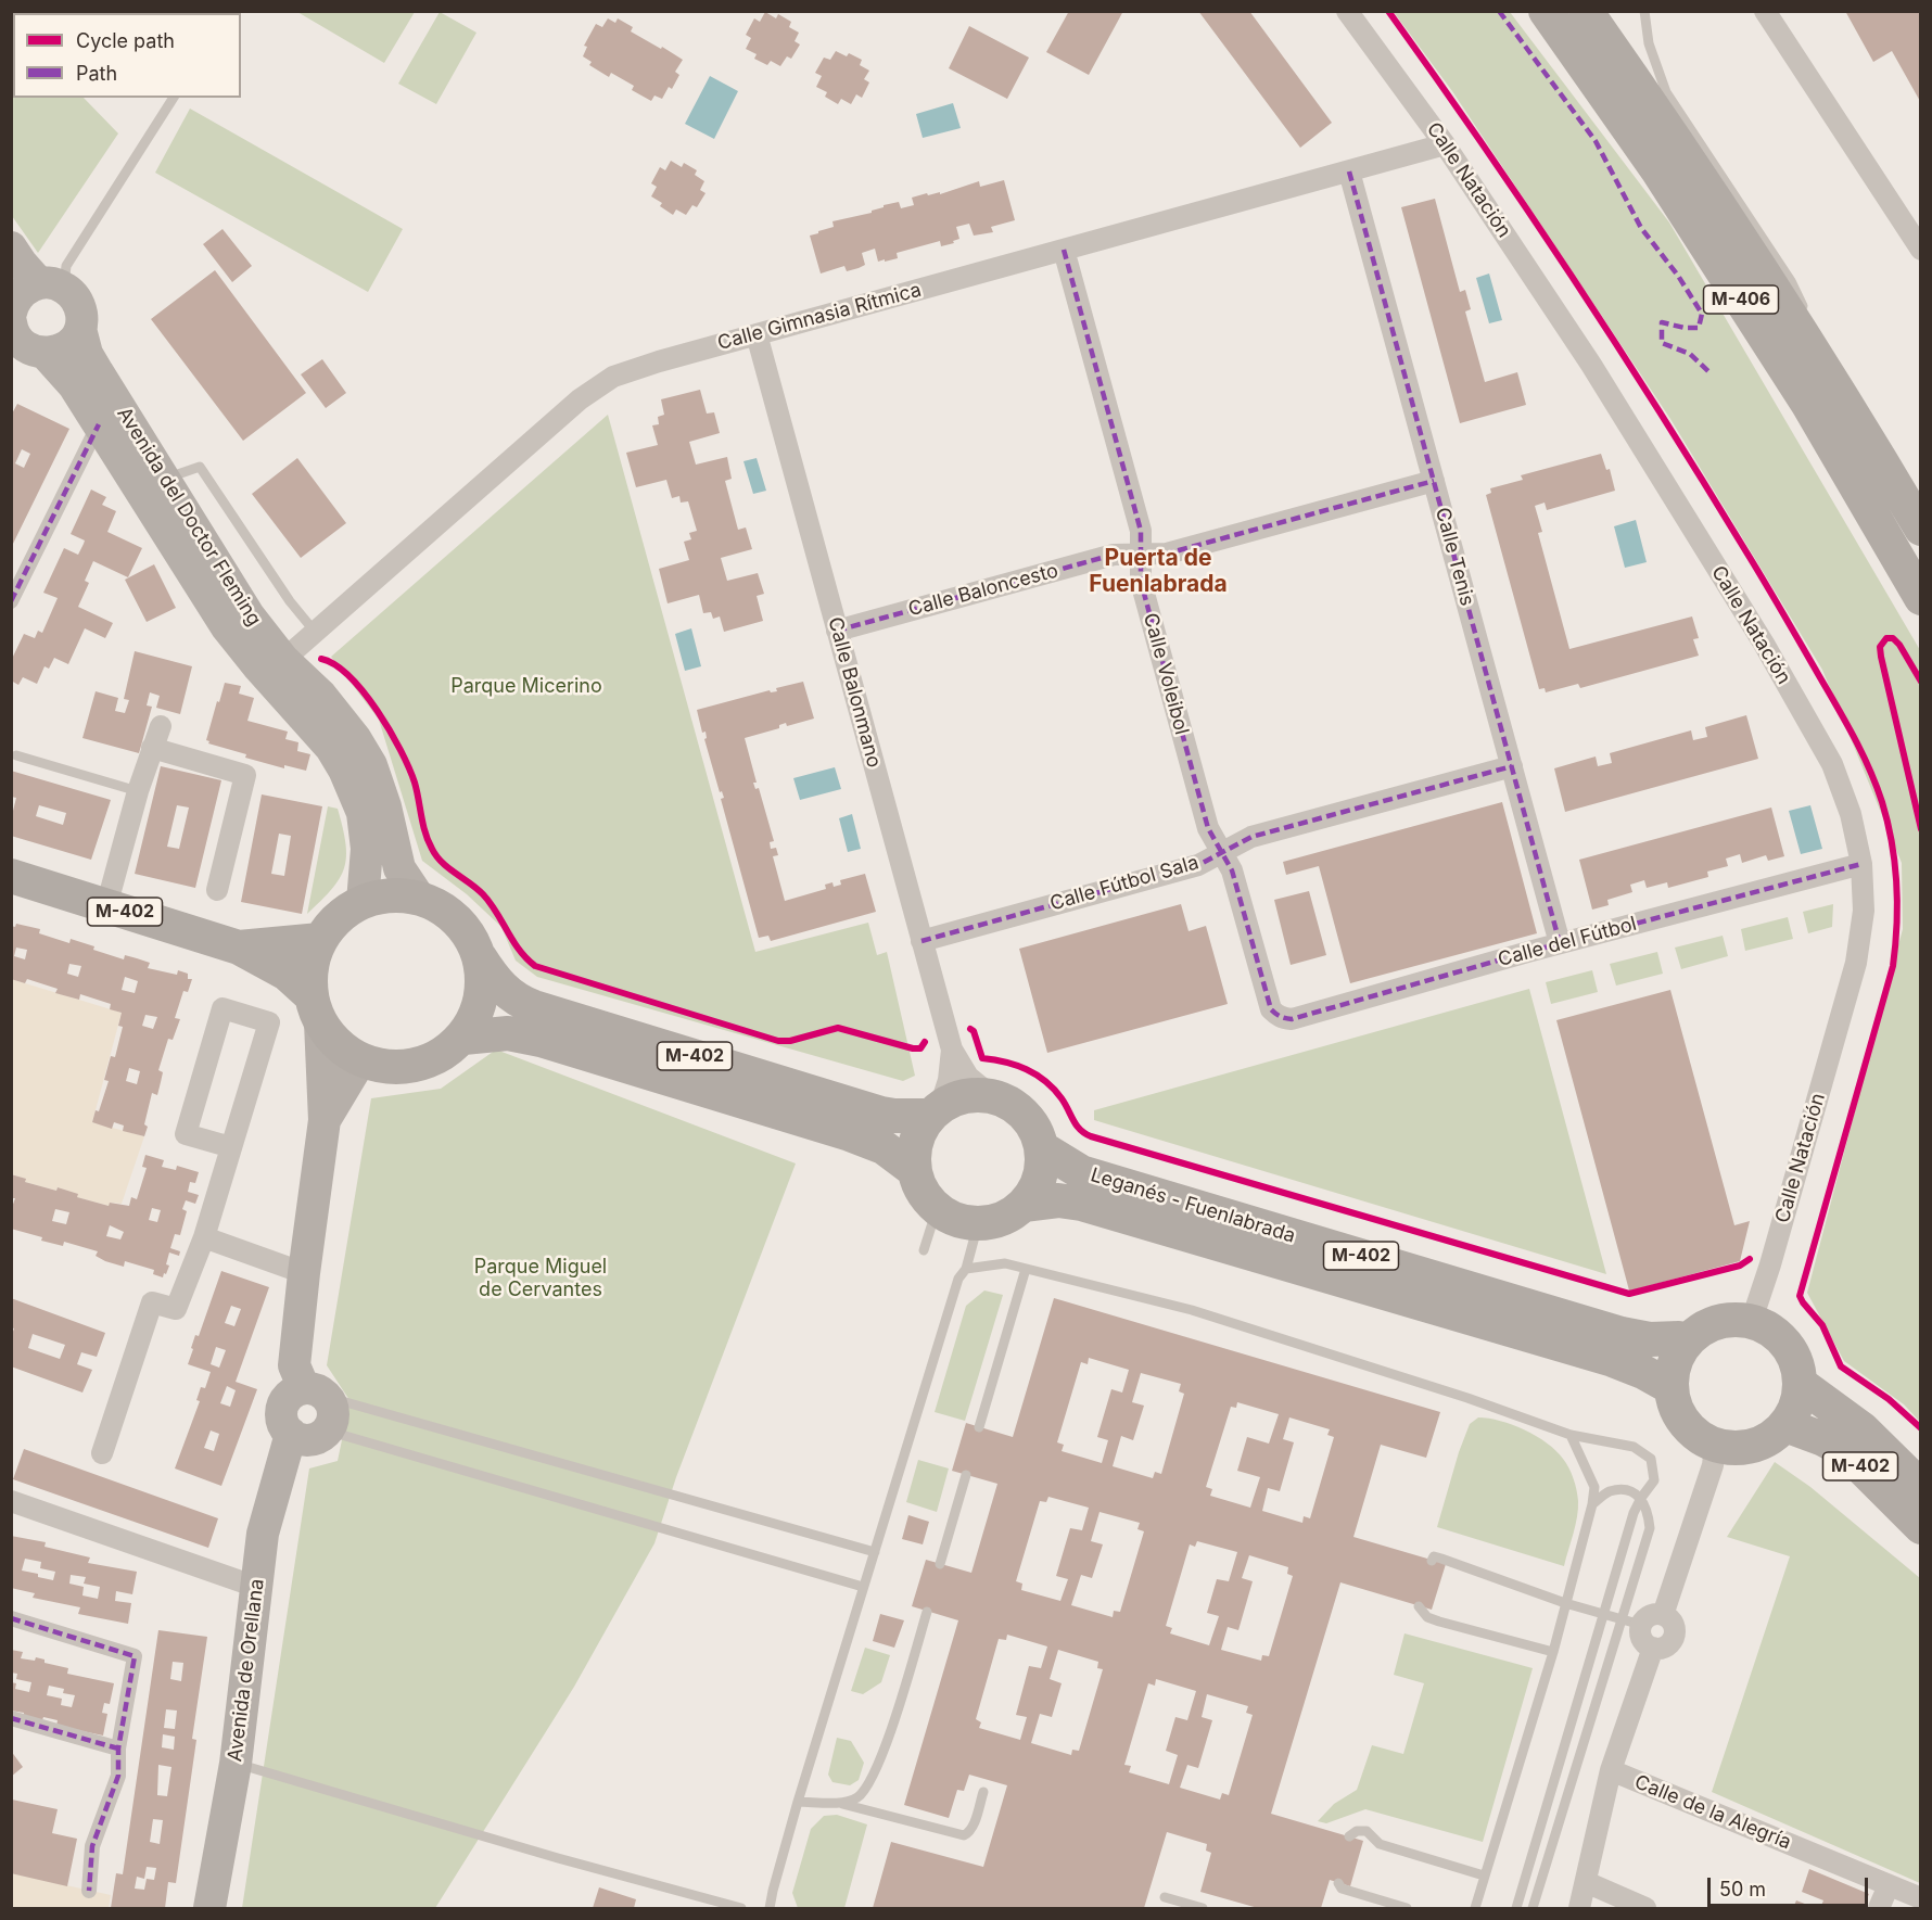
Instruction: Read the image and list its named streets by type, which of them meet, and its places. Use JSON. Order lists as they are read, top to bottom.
{
  "streets": {
    "highway": ["M-406", "M-402", "Leganés - Fuenlabrada"],
    "main road": ["Avenida del Doctor Fleming", "Avenida de Orellana"],
    "street": [
      "Calle Natación",
      "Calle Gimnasia Rítmica",
      "Calle Tenis",
      "Calle Baloncesto",
      "Calle Voleibol",
      "Calle Balonmano",
      "Calle Fútbol Sala",
      "Calle del Fútbol",
      "Calle de la Alegría"
    ]
  },
  "crossings": [
    ["Calle Natación", "Calle Gimnasia Rítmica"],
    ["Calle Natación", "M-402"],
    ["Calle Natación", "Calle del Fútbol"],
    ["Calle Natación", "Leganés - Fuenlabrada"],
    ["Calle Gimnasia Rítmica", "Avenida del Doctor Fleming"],
    ["Calle Gimnasia Rítmica", "Calle Tenis"],
    ["Calle Gimnasia Rítmica", "Calle Voleibol"],
    ["Calle Gimnasia Rítmica", "Calle Balonmano"],
    ["Avenida del Doctor Fleming", "M-402"],
    ["Calle Tenis", "Calle Baloncesto"],
    ["Calle Tenis", "Calle Fútbol Sala"],
    ["Calle Tenis", "Calle del Fútbol"],
    ["Calle Baloncesto", "Calle Voleibol"],
    ["Calle Baloncesto", "Calle Balonmano"],
    ["Calle Voleibol", "Calle Fútbol Sala"],
    ["Calle Voleibol", "Calle del Fútbol"],
    ["Calle Balonmano", "Calle Fútbol Sala"],
    ["Calle Balonmano", "M-402"],
    ["Calle Balonmano", "Leganés - Fuenlabrada"],
    ["M-402", "Leganés - Fuenlabrada"]
  ],
  "districts": ["Puerta de Fuenlabrada"],
  "parks": ["Parque Micerino", "Parque Miguel de Cervantes"],
  "legend": ["Cycle path", "Path"],
  "scale_bar": "50 m"
}
